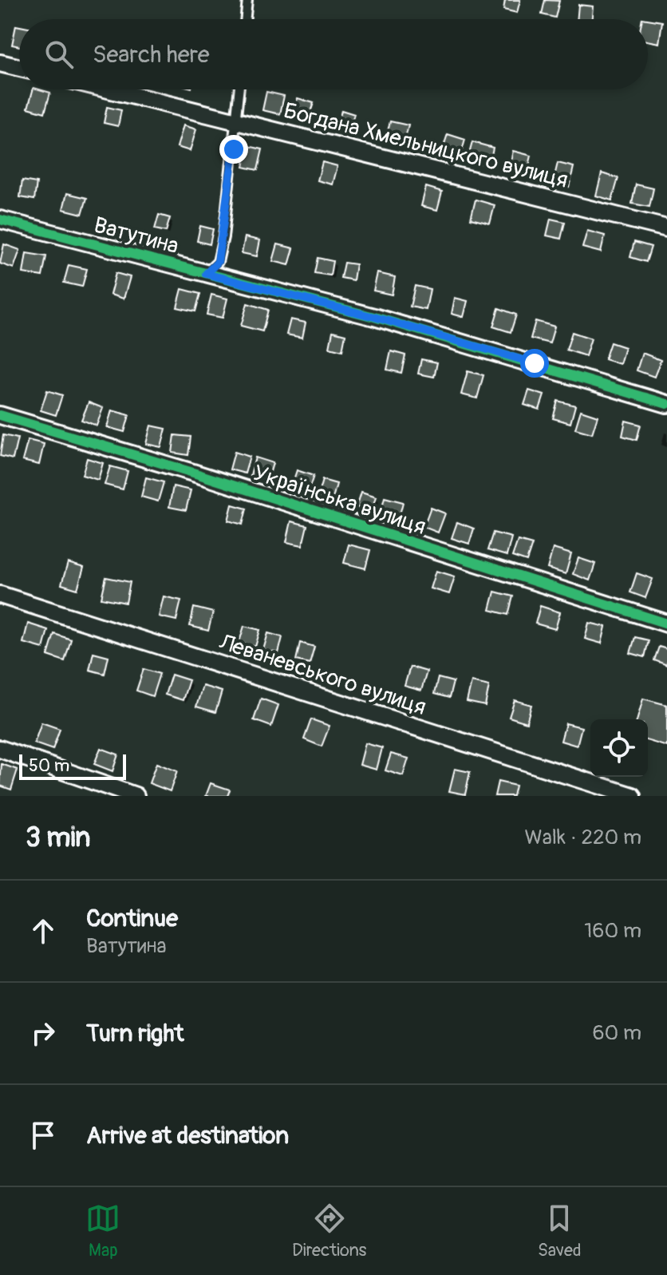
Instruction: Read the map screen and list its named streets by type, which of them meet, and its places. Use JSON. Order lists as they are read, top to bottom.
{
  "streets": {
    "street": [
      "Богдана Хмельницкого вулиця",
      "Ватутина",
      "Українська вулиця",
      "Леваневського вулиця"
    ]
  },
  "scale_bar": "50 m",
  "page": {
    "search": "Search here",
    "scale": "50 m",
    "heading": ["3 min", "Walk · 220 m"],
    "list": [
      ["Continue", "Ватутина", "160 m"],
      ["Turn right", "60 m"],
      "Arrive at destination"
    ],
    "nav": ["Map", "Directions", "Saved"]
  }
}
